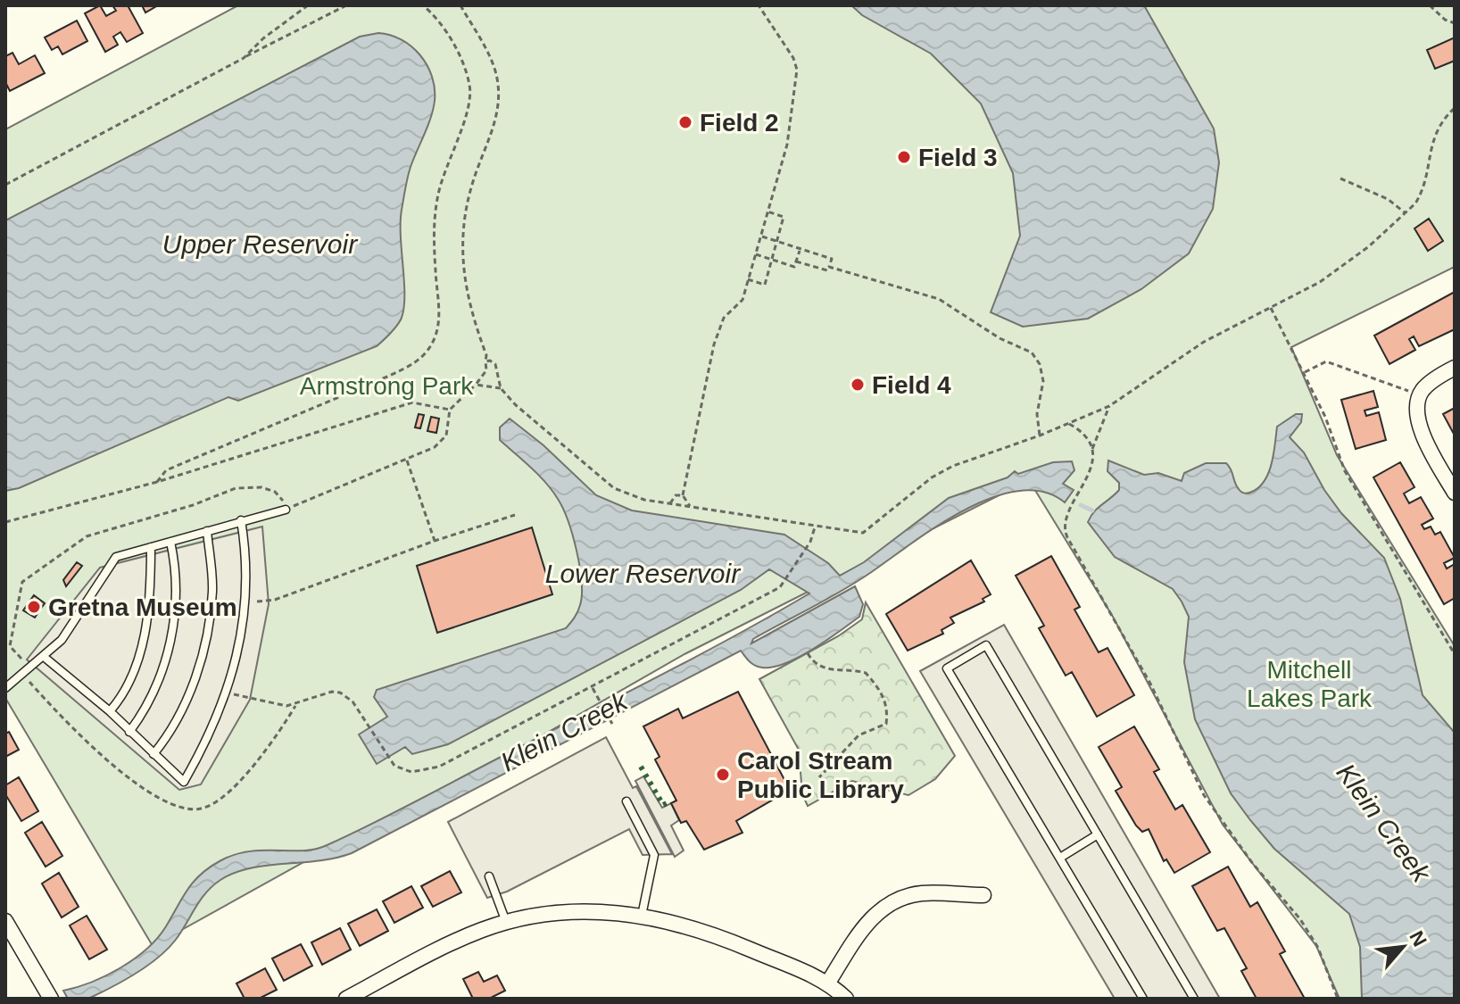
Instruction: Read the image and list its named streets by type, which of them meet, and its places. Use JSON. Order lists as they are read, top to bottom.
{
  "water": ["Upper Reservoir", "Lower Reservoir", "Klein Creek"],
  "parks": ["Armstrong Park", "Mitchell Lakes Park"],
  "places": [
    "Field 2",
    "Field 3",
    "Field 4",
    "Gretna Museum",
    "Carol Stream Public Library"
  ],
  "north": "top right"
}
